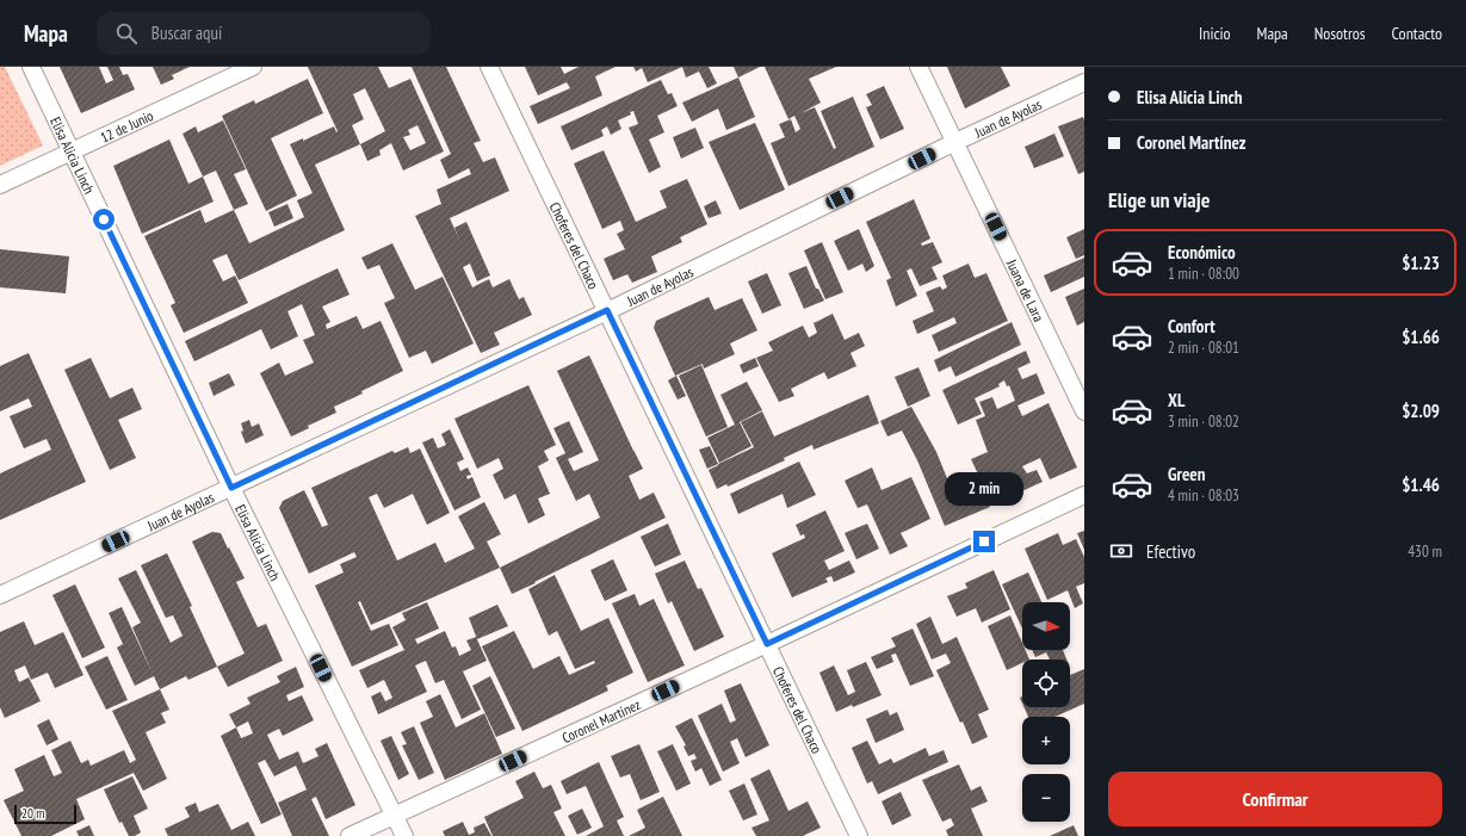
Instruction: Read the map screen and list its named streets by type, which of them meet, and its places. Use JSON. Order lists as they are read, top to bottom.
{
  "streets": {
    "street": [
      "Juan de Ayolas",
      "12 de Junio",
      "Elisa Alicia Linch",
      "Choferes del Chaco",
      "Juana de Lara",
      "Coronel Martínez"
    ]
  },
  "crossings": [
    ["Juan de Ayolas", "Elisa Alicia Linch"],
    ["Juan de Ayolas", "Choferes del Chaco"],
    ["Juan de Ayolas", "Juana de Lara"],
    ["12 de Junio", "Elisa Alicia Linch"],
    ["Elisa Alicia Linch", "Coronel Martínez"],
    ["Choferes del Chaco", "Coronel Martínez"]
  ],
  "scale_bar": "20 m",
  "north": "right",
  "page": {
    "header": "Mapa",
    "search": "Buscar aquí",
    "nav": [
      "Inicio",
      "Mapa",
      "Nosotros",
      "Contacto"
    ],
    "banner": ["Elisa Alicia Linch", "Coronel Martínez"],
    "heading": "Elige un viaje",
    "list": [
      {
        "name": "Económico",
        "note": "1 min · 08:00",
        "value": "$1.23"
      },
      {
        "name": "Confort",
        "note": "2 min · 08:01",
        "value": "$1.66"
      },
      {
        "name": "XL",
        "note": "3 min · 08:02",
        "value": "$2.09"
      },
      {
        "name": "Green",
        "note": "4 min · 08:03",
        "value": "$1.46"
      }
    ],
    "bubble": "2 min",
    "pay": ["Efectivo", "430 m"],
    "map_buttons": ["+", "−"],
    "buttons": "Confirmar",
    "scale": "20 m"
  }
}
